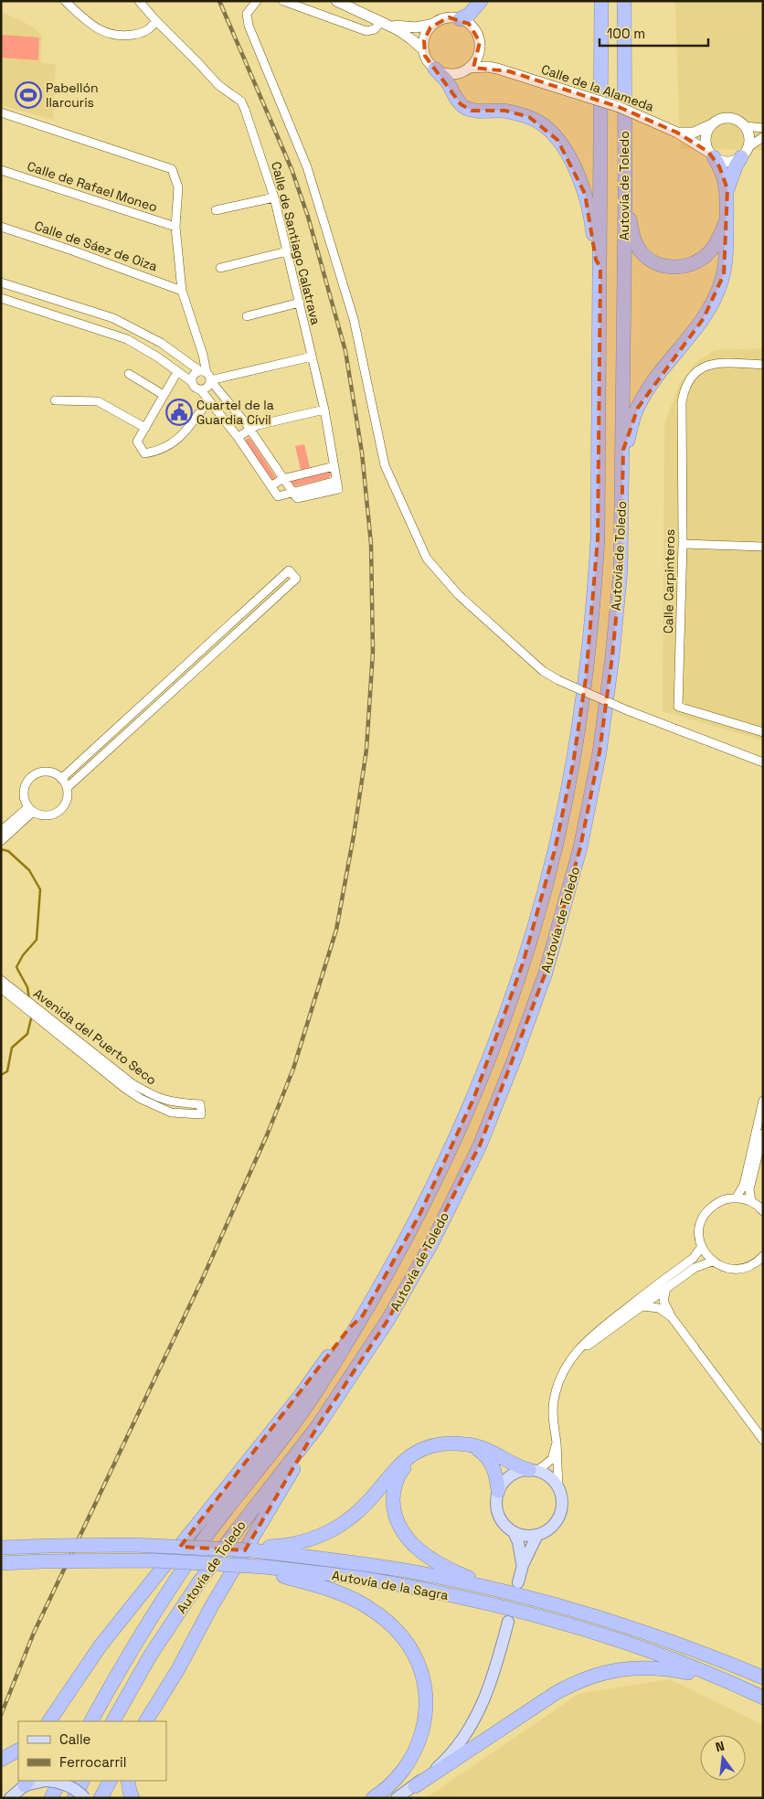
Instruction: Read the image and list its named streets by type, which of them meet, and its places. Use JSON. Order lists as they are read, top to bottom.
{
  "streets": {
    "highway": ["Autovía de Toledo", "Autovía de la Sagra"],
    "street": [
      "Calle de la Alameda",
      "Calle de Rafael Moneo",
      "Calle de Santiago Calatrava",
      "Calle de Sáez de Oiza",
      "Calle Carpinteros",
      "Avenida del Puerto Seco"
    ]
  },
  "places": {
    "sports": ["Pabellón Ilarcuris"],
    "public building": ["Cuartel de la Guardia Cívil"]
  },
  "legend": ["Calle", "Ferrocarril"],
  "scale_bar": "100 m",
  "north": "top"
}
